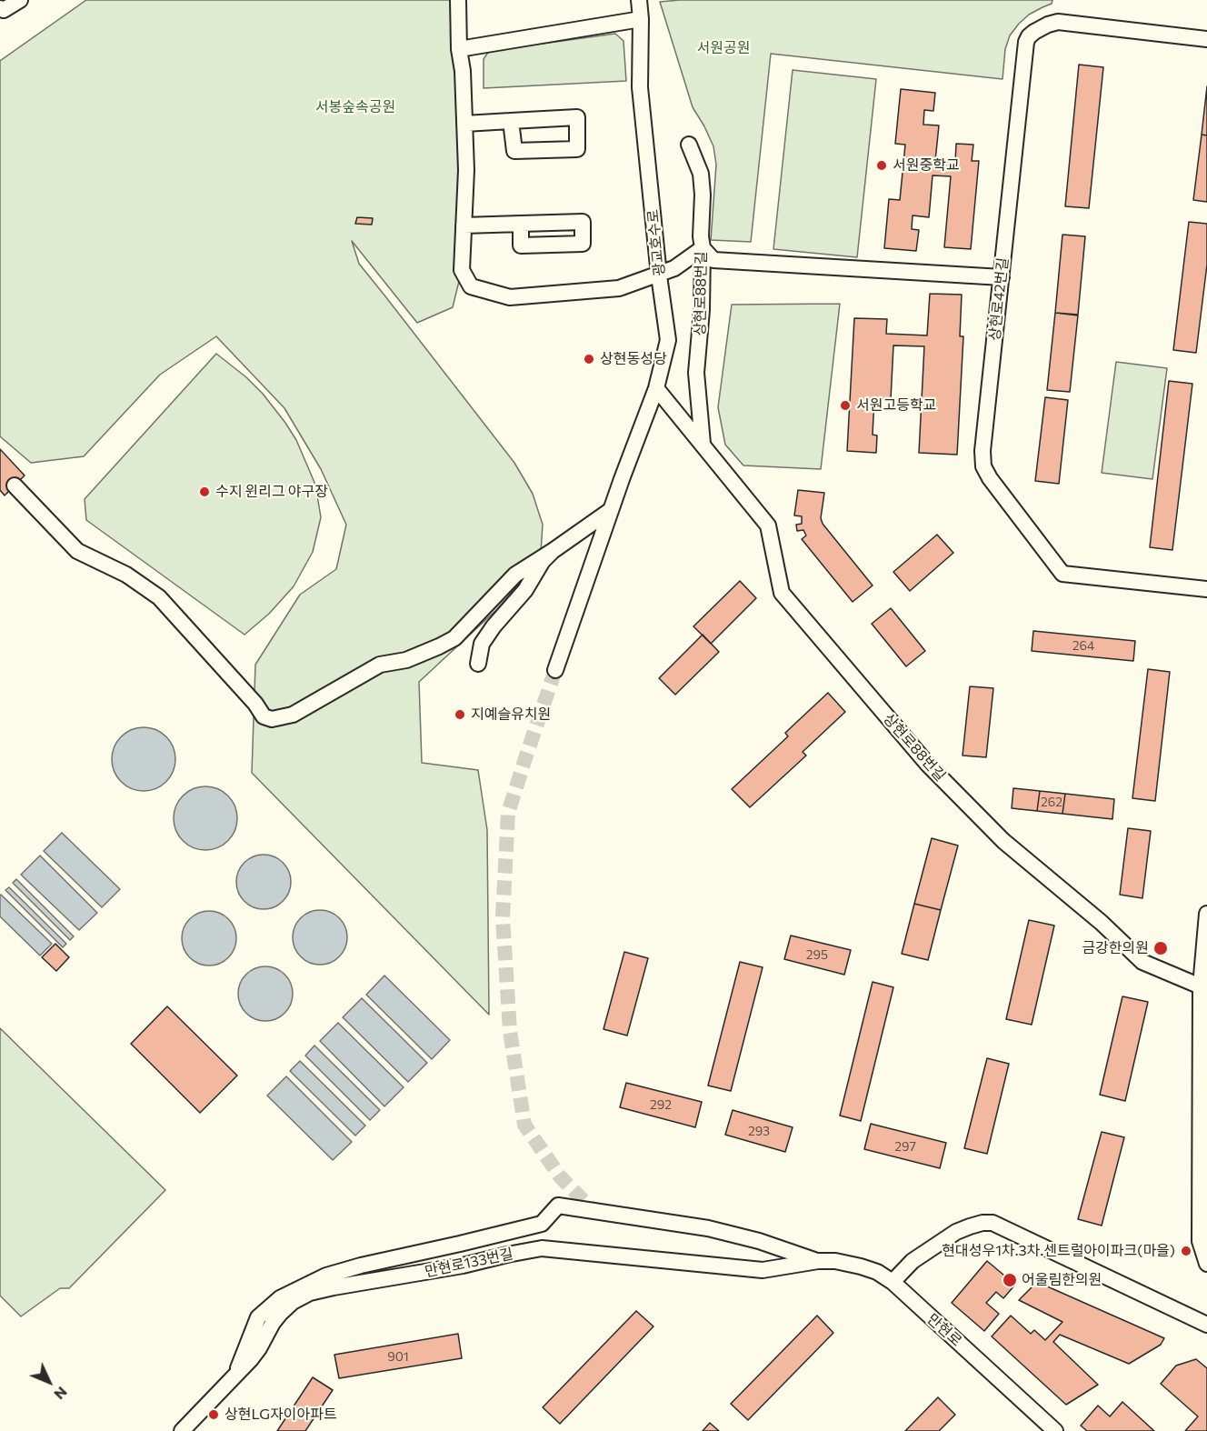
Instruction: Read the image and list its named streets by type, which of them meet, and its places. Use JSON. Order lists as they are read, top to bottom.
{
  "streets": {
    "street": [
      "광교호수로",
      "상현로88번길",
      "상현로42번길",
      "만현로133번길",
      "만현로"
    ]
  },
  "crossings": [
    ["광교호수로", "상현로88번길"],
    ["만현로133번길", "만현로"]
  ],
  "parks": ["서원공원", "서봉숲속공원"],
  "places": [
    "서원중학교",
    "상현동성당",
    "서원고등학교",
    "수지 윈리그 야구장",
    "지예슬유치원",
    "금강한의원",
    "현대성우1차.3차.센트럴아이파크(마을)",
    "어울림한의원",
    "상현LG자이아파트"
  ],
  "house_numbers": [
    "264",
    "262",
    "295",
    "292",
    "293",
    "297",
    "901"
  ],
  "north": "bottom right"
}
